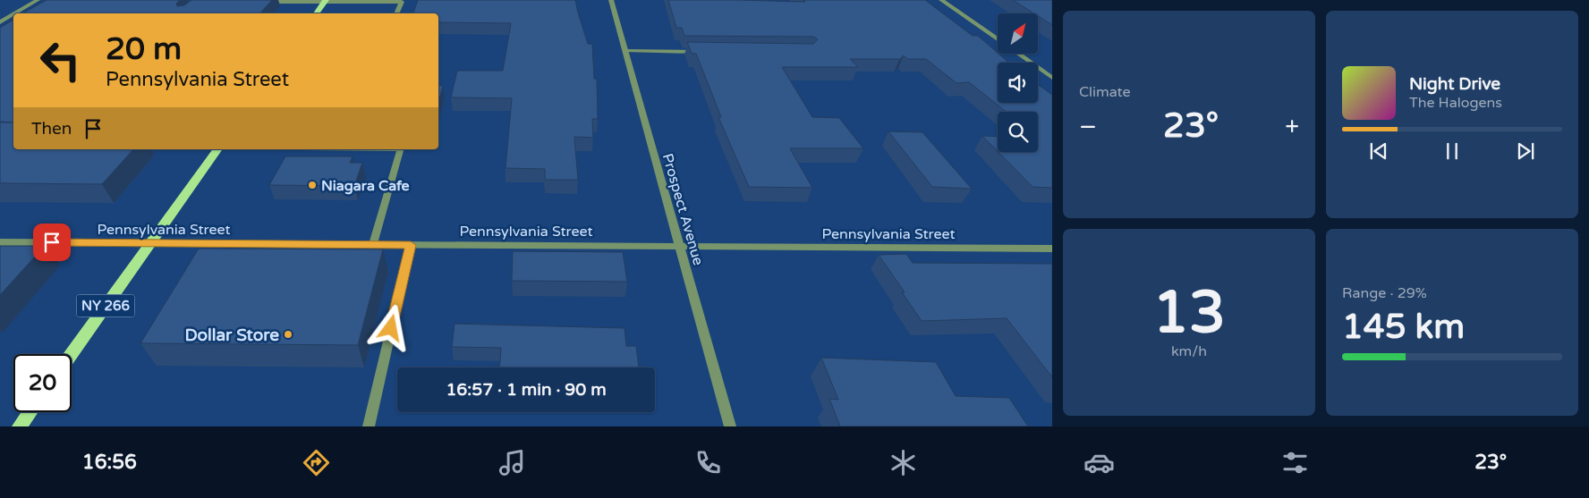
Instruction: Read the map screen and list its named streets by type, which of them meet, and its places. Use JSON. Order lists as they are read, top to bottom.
{
  "streets": {
    "main road": ["NY 266"],
    "street": ["Prospect Avenue", "Pennsylvania Street"]
  },
  "crossings": [
    ["Prospect Avenue", "Pennsylvania Street"],
    ["Pennsylvania Street", "NY 266"]
  ],
  "places": ["Niagara Cafe", "Dollar Store"],
  "north": "top right",
  "page": {
    "tile": [
      "Climate",
      ["13", "km/h"],
      ["Range · 29%", "145 km"]
    ],
    "turn": ["20 m", "Pennsylvania Street"],
    "song": ["Night Drive", "The Halogens"],
    "then": "Then",
    "heat": ["−", "23°", "+"],
    "limit": "20",
    "trip": "16:57 · 1 min · 90 m",
    "tabs": ["16:56", "23°"]
  }
}
